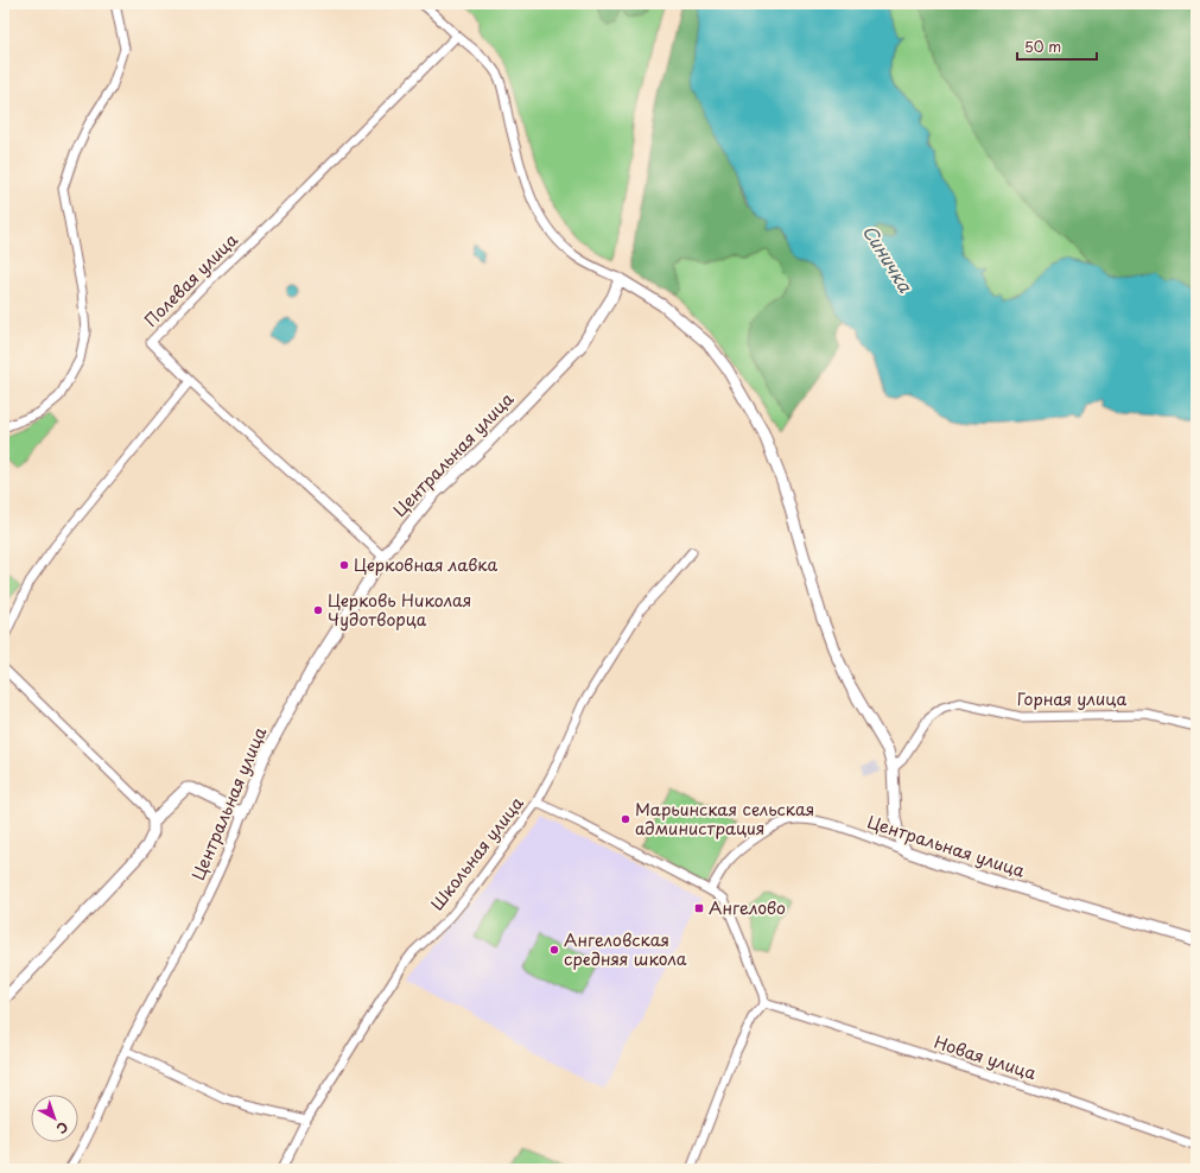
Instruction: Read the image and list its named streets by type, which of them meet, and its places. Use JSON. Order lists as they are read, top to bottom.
{
  "streets": {
    "street": [
      "Полевая улица",
      "Центральная улица",
      "Горная улица",
      "Школьная улица",
      "Новая улица"
    ]
  },
  "water": ["Синичка"],
  "places": {
    "other": [
      "Церковная лавка",
      "Церковь Николая Чудотворца",
      "Марьинская сельская администрация",
      "Ангеловская средняя школа"
    ],
    "transit": ["Ангелово"]
  },
  "scale_bar": "50 m",
  "north": "bottom right"
}
